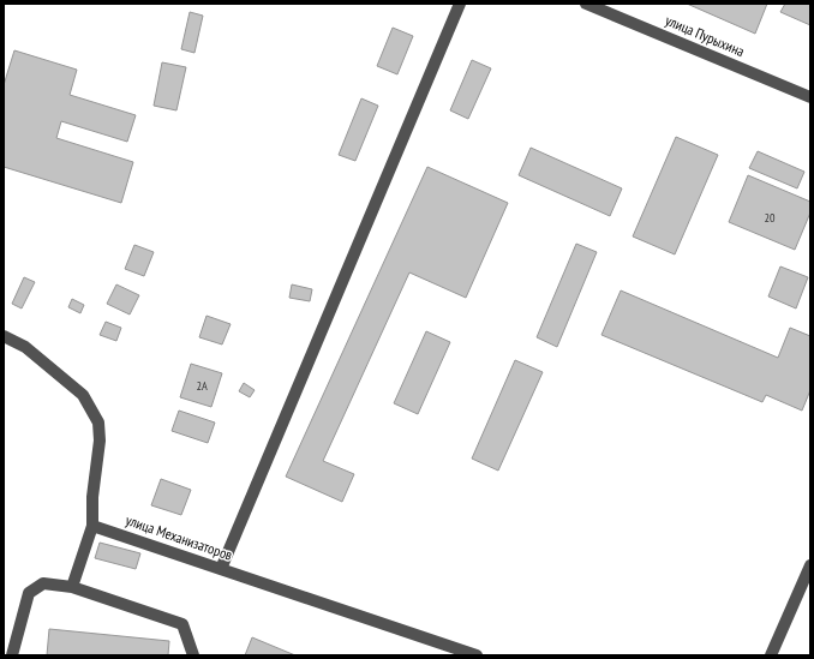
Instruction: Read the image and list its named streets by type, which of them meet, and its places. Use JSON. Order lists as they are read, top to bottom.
{
  "streets": {
    "street": ["улица Пурыхина", "улица Механизаторов"]
  },
  "house_numbers": ["20", "2А"]
}
